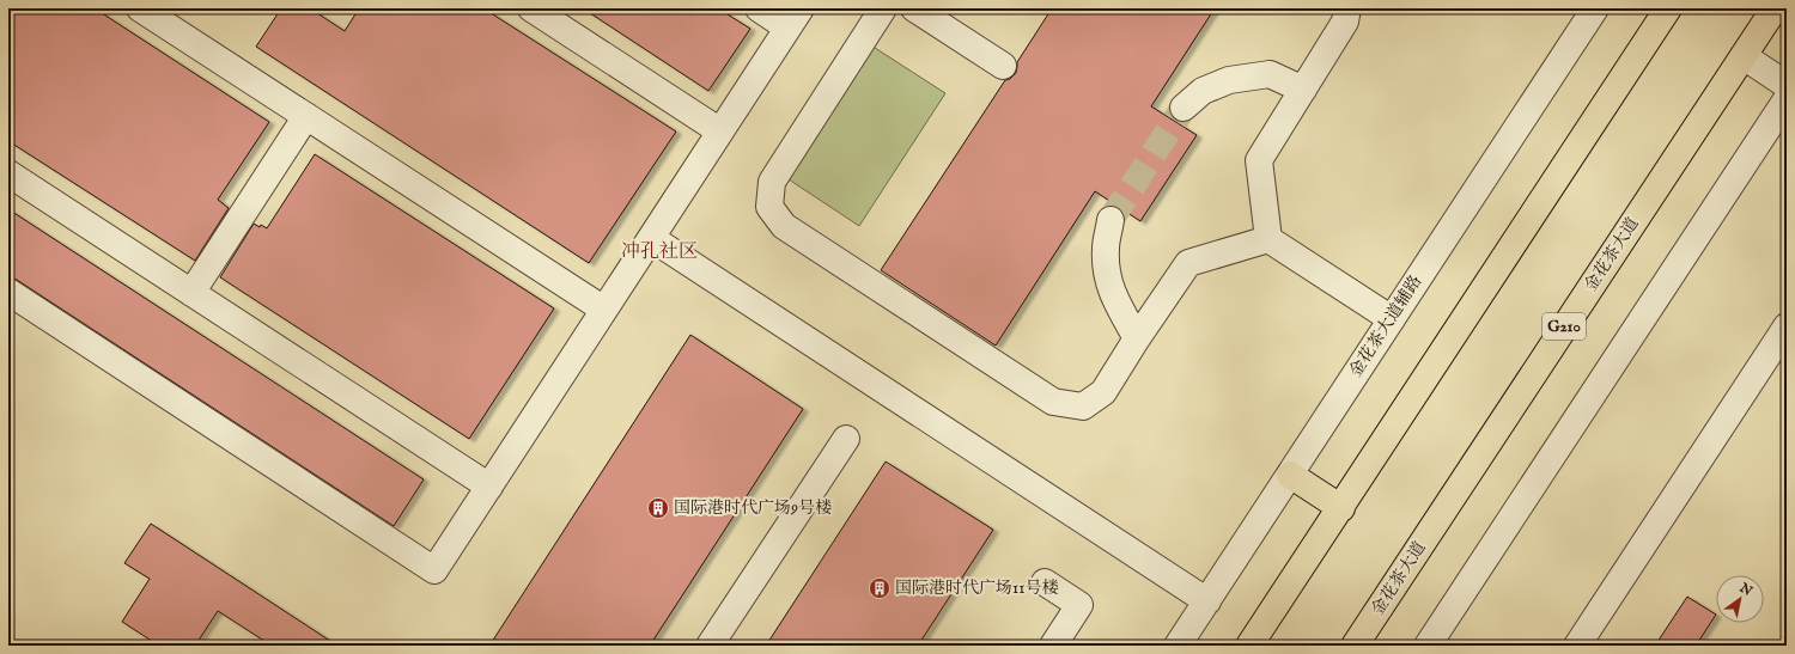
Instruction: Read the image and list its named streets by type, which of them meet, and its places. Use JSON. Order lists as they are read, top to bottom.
{
  "streets": {
    "highway": ["金花茶大道", "G210"],
    "street": ["金花茶大道辅路"]
  },
  "districts": ["冲孔社区"],
  "places": {
    "building": ["国际港时代广场9号楼", "国际港时代广场11号楼"]
  },
  "north": "top right"
}
